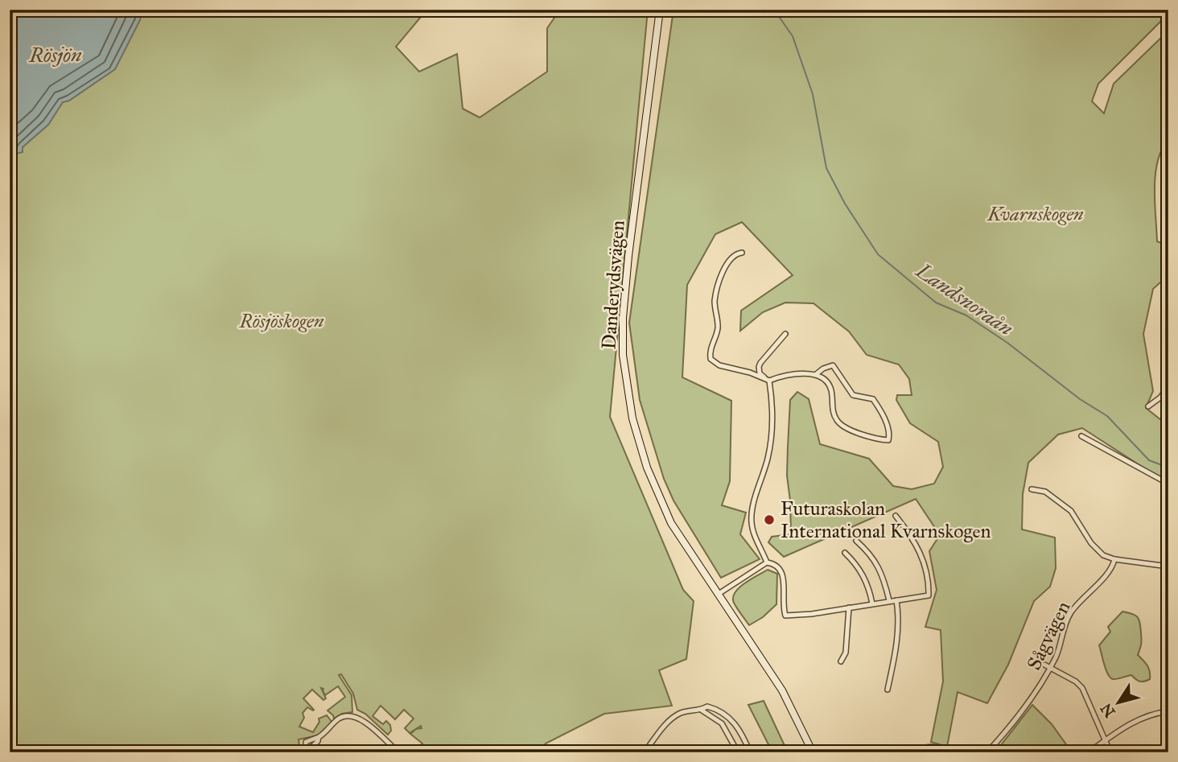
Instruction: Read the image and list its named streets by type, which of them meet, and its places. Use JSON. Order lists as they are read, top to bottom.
{
  "streets": {
    "main road": ["Danderydsvägen"],
    "street": ["Sågvägen"]
  },
  "water": ["Rösjön", "Landsnoraån"],
  "parks": ["Kvarnskogen", "Rösjöskogen"],
  "places": ["Futuraskolan International Kvarnskogen"],
  "north": "bottom left"
}
